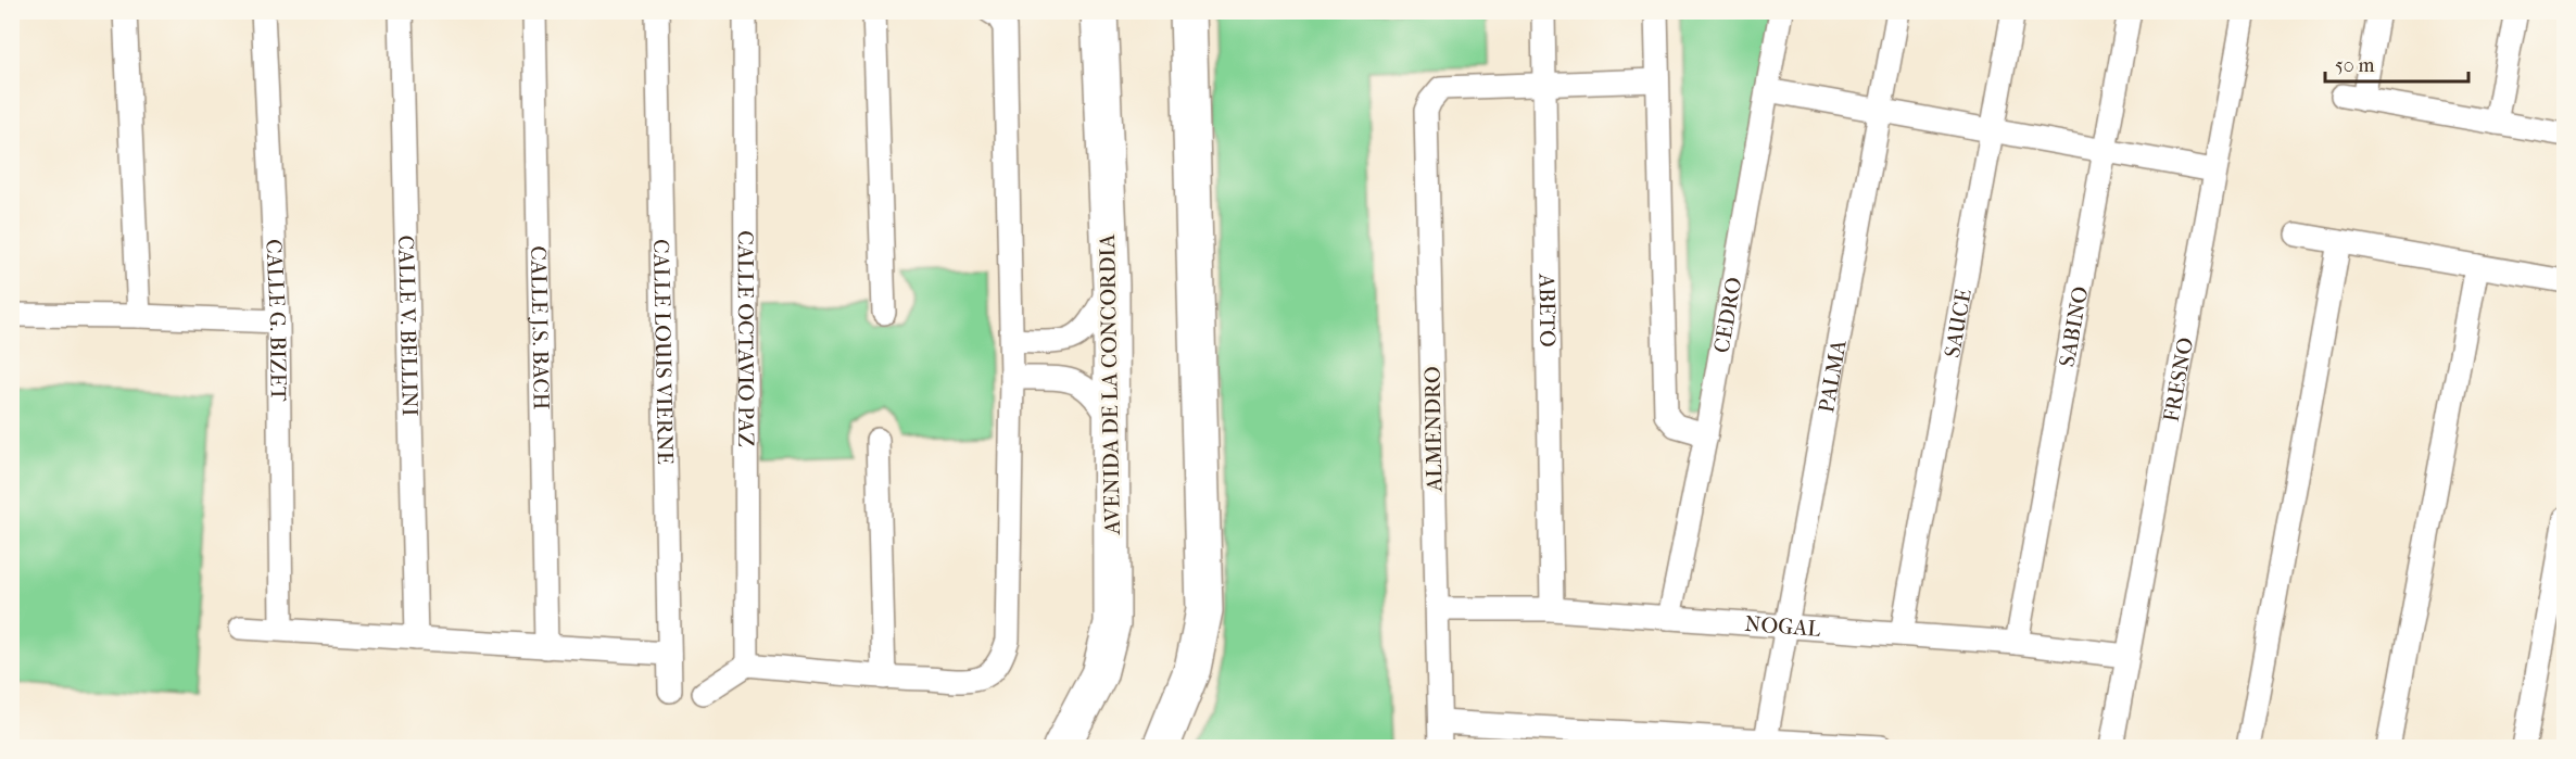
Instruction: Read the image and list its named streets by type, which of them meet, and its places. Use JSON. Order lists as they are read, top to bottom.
{
  "streets": {
    "main road": ["AVENIDA DE LA CONCORDIA"],
    "street": [
      "ABETO",
      "CEDRO",
      "CALLE G. BIZET",
      "SAUCE",
      "CALLE V. BELLINI",
      "SABINO",
      "CALLE J.S. BACH",
      "CALLE OCTAVIO PAZ",
      "CALLE LOUIS VIERNE",
      "PALMA",
      "FRESNO",
      "ALMENDRO",
      "NOGAL"
    ]
  },
  "crossings": [
    ["ABETO", "ALMENDRO"],
    ["ABETO", "NOGAL"],
    ["CEDRO", "NOGAL"],
    ["SAUCE", "NOGAL"],
    ["SABINO", "NOGAL"],
    ["PALMA", "NOGAL"],
    ["FRESNO", "NOGAL"],
    ["ALMENDRO", "NOGAL"]
  ],
  "scale_bar": "50 m"
}
